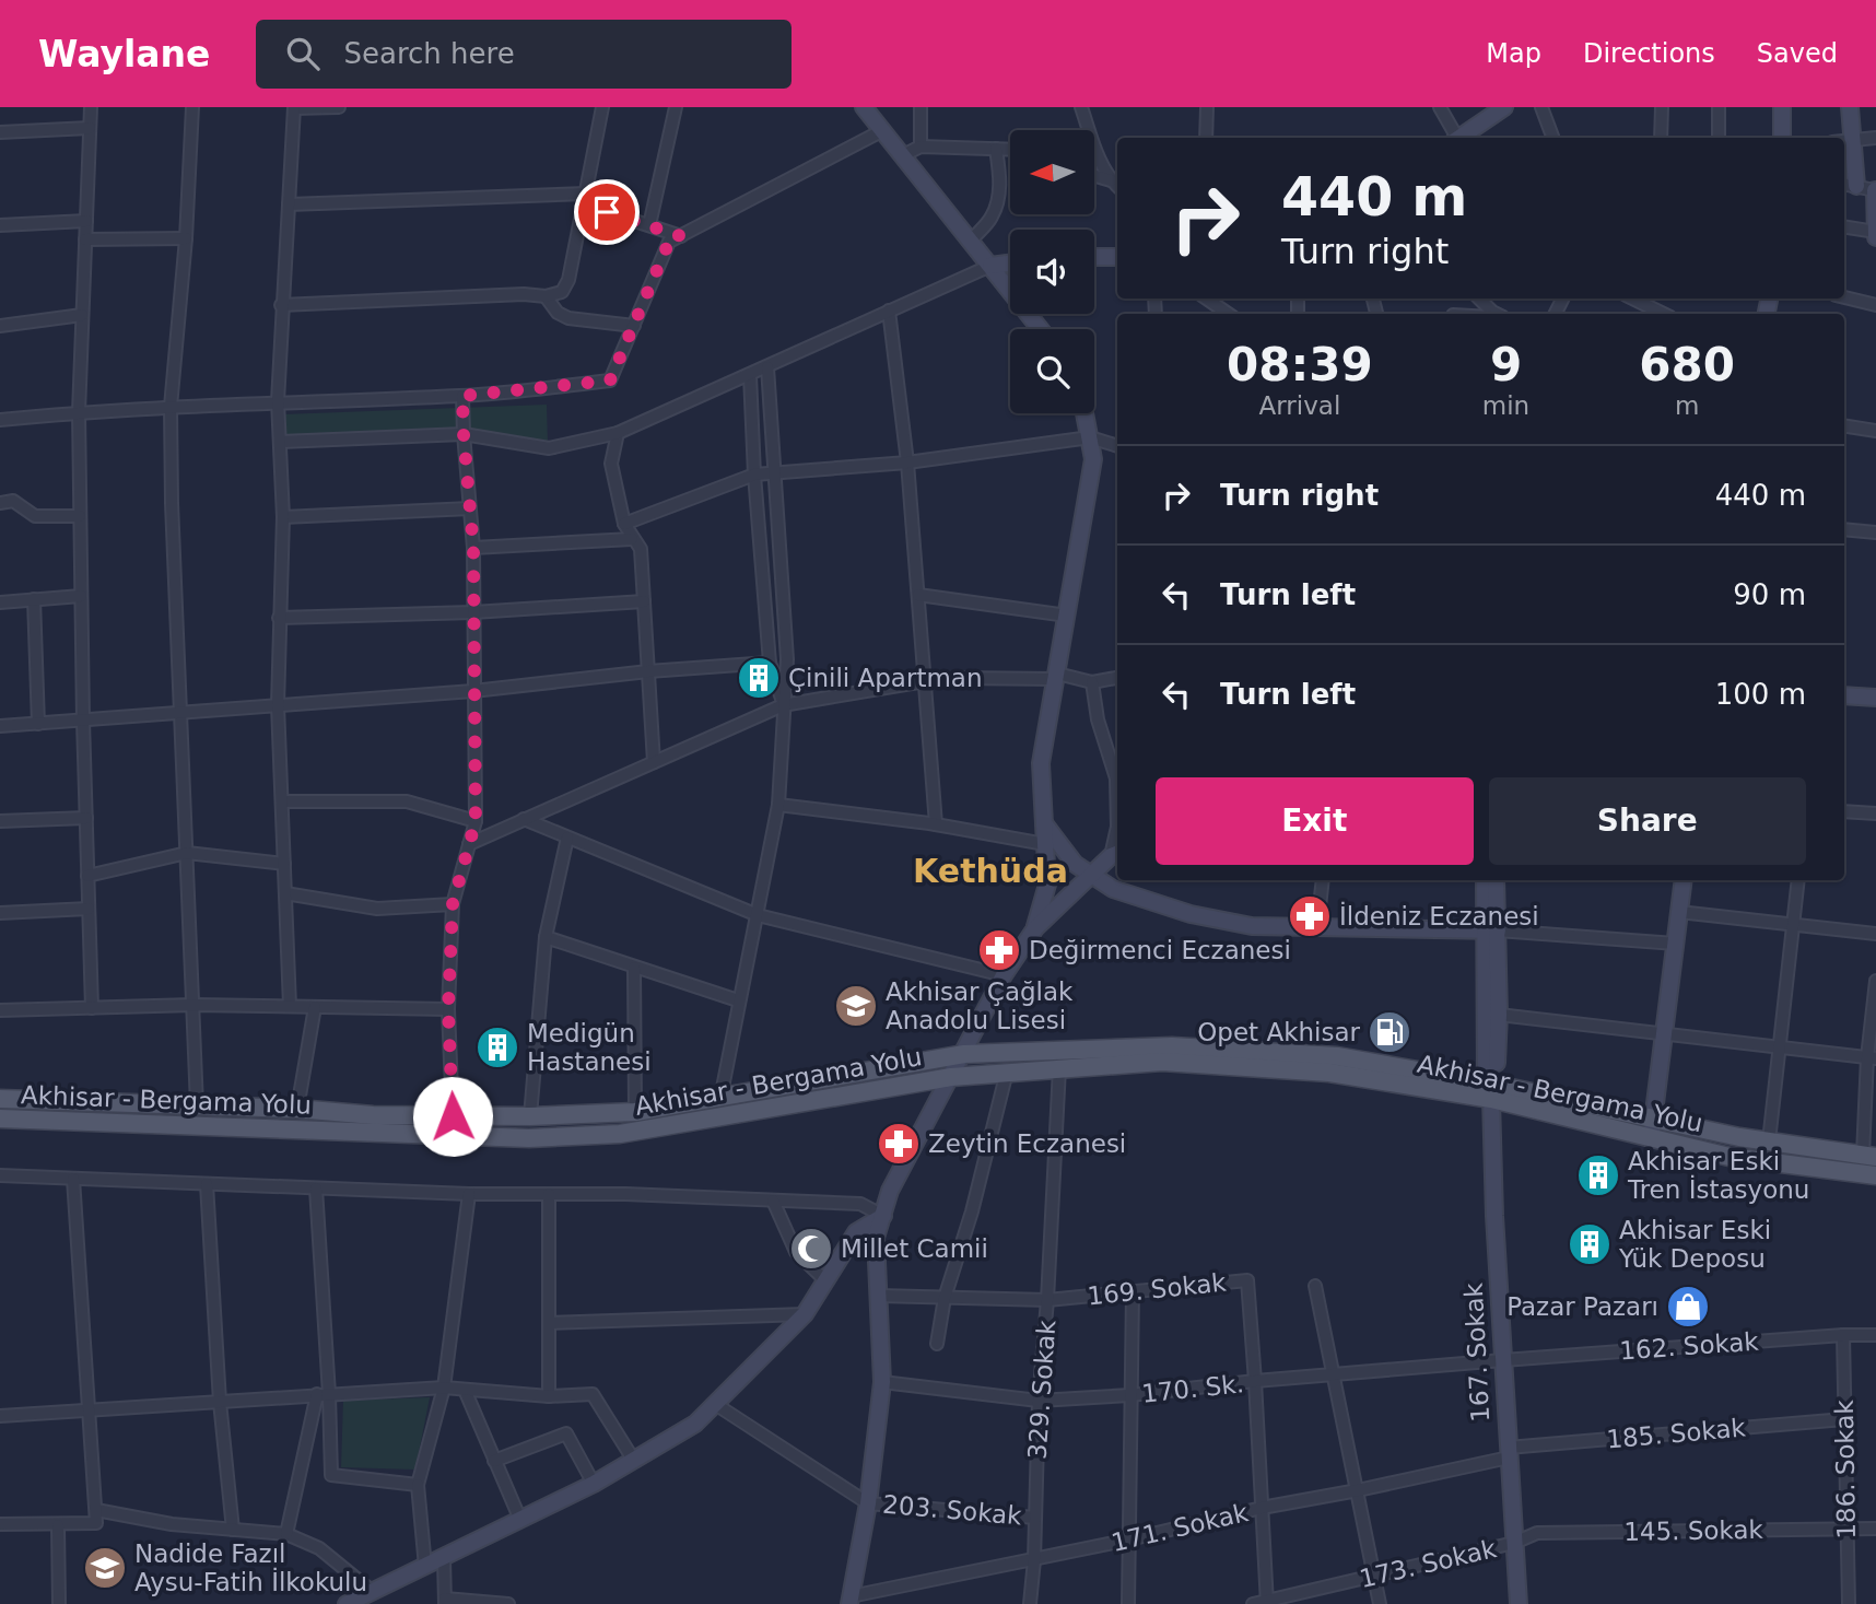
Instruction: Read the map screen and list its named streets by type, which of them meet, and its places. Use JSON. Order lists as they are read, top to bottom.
{
  "streets": {
    "main road": ["Akhisar - Bergama Yolu"],
    "street": [
      "169. Sokak",
      "162. Sokak",
      "167. Sokak",
      "170. Sk.",
      "329. Sokak",
      "185. Sokak",
      "186. Sokak",
      "203. Sokak",
      "171. Sokak",
      "145. Sokak",
      "173. Sokak"
    ]
  },
  "crossings": [
    ["Akhisar - Bergama Yolu", "167. Sokak"],
    ["Akhisar - Bergama Yolu", "329. Sokak"],
    ["169. Sokak", "170. Sk."],
    ["169. Sokak", "329. Sokak"],
    ["169. Sokak", "171. Sokak"],
    ["169. Sokak", "173. Sokak"],
    ["162. Sokak", "167. Sokak"],
    ["162. Sokak", "170. Sk."],
    ["162. Sokak", "186. Sokak"],
    ["167. Sokak", "170. Sk."],
    ["167. Sokak", "185. Sokak"],
    ["167. Sokak", "171. Sokak"],
    ["167. Sokak", "145. Sokak"],
    ["167. Sokak", "173. Sokak"],
    ["170. Sk.", "329. Sokak"],
    ["329. Sokak", "203. Sokak"],
    ["329. Sokak", "171. Sokak"],
    ["185. Sokak", "186. Sokak"],
    ["185. Sokak", "171. Sokak"],
    ["186. Sokak", "145. Sokak"],
    ["145. Sokak", "173. Sokak"]
  ],
  "districts": ["Kethüda"],
  "places": {
    "building": [
      "Çinili Apartman",
      "Medigün Hastanesi",
      "Akhisar Eski Tren İstasyonu",
      "Akhisar Eski Yük Deposu"
    ],
    "pharmacy": ["İldeniz Eczanesi", "Değirmenci Eczanesi", "Zeytin Eczanesi"],
    "school or university": ["Akhisar Çağlak Anadolu Lisesi", "Nadide Fazıl Aysu-Fatih İlkokulu"],
    "fuel station": ["Opet Akhisar"],
    "mosque": ["Millet Camii"],
    "shop": ["Pazar Pazarı"]
  },
  "north": "left",
  "page": {
    "header": "Waylane",
    "search": "Search here",
    "nav": ["Map", "Directions", "Saved"],
    "turn": ["440 m", "Turn right"],
    "eta": [
      "08:39",
      "Arrival",
      "9",
      "min",
      "680",
      "m"
    ],
    "list": [
      {
        "name": "Turn right",
        "value": "440 m"
      },
      {
        "name": "Turn left",
        "value": "90 m"
      },
      {
        "name": "Turn left",
        "value": "100 m"
      }
    ],
    "buttons": ["Exit", "Share"]
  }
}
